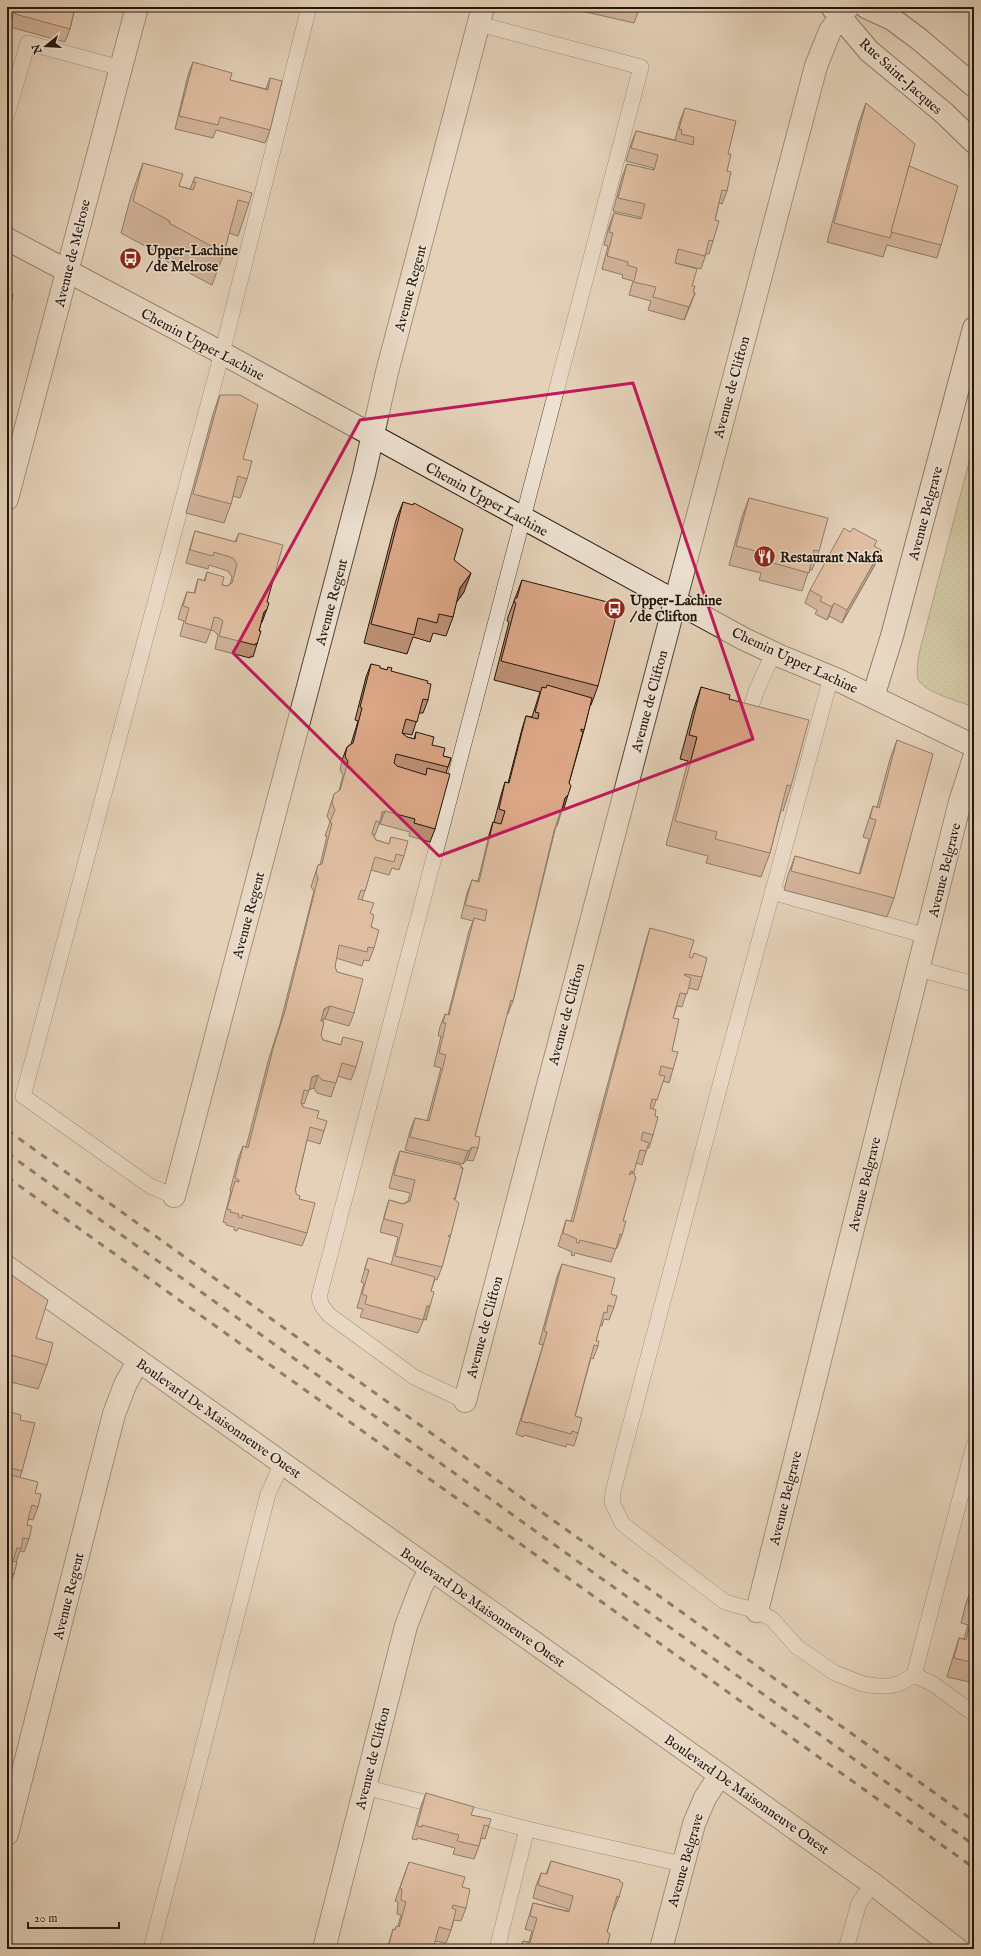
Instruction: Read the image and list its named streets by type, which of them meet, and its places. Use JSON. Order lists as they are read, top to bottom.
{
  "streets": {
    "street": [
      "Rue Saint-Jacques",
      "Avenue de Melrose",
      "Avenue Regent",
      "Chemin Upper Lachine",
      "Avenue de Clifton",
      "Avenue Belgrave",
      "Boulevard De Maisonneuve Ouest"
    ]
  },
  "crossings": [
    ["Rue Saint-Jacques", "Avenue de Clifton"],
    ["Avenue de Melrose", "Chemin Upper Lachine"],
    ["Avenue Regent", "Chemin Upper Lachine"],
    ["Avenue Regent", "Boulevard De Maisonneuve Ouest"],
    ["Chemin Upper Lachine", "Avenue de Clifton"],
    ["Chemin Upper Lachine", "Avenue Belgrave"],
    ["Avenue de Clifton", "Boulevard De Maisonneuve Ouest"],
    ["Avenue Belgrave", "Boulevard De Maisonneuve Ouest"]
  ],
  "places": {
    "bus stop": ["Upper-Lachine / de Melrose", "Upper-Lachine / de Clifton"],
    "restaurant": ["Restaurant Nakfa"]
  },
  "scale_bar": "20 m",
  "north": "left"
}
